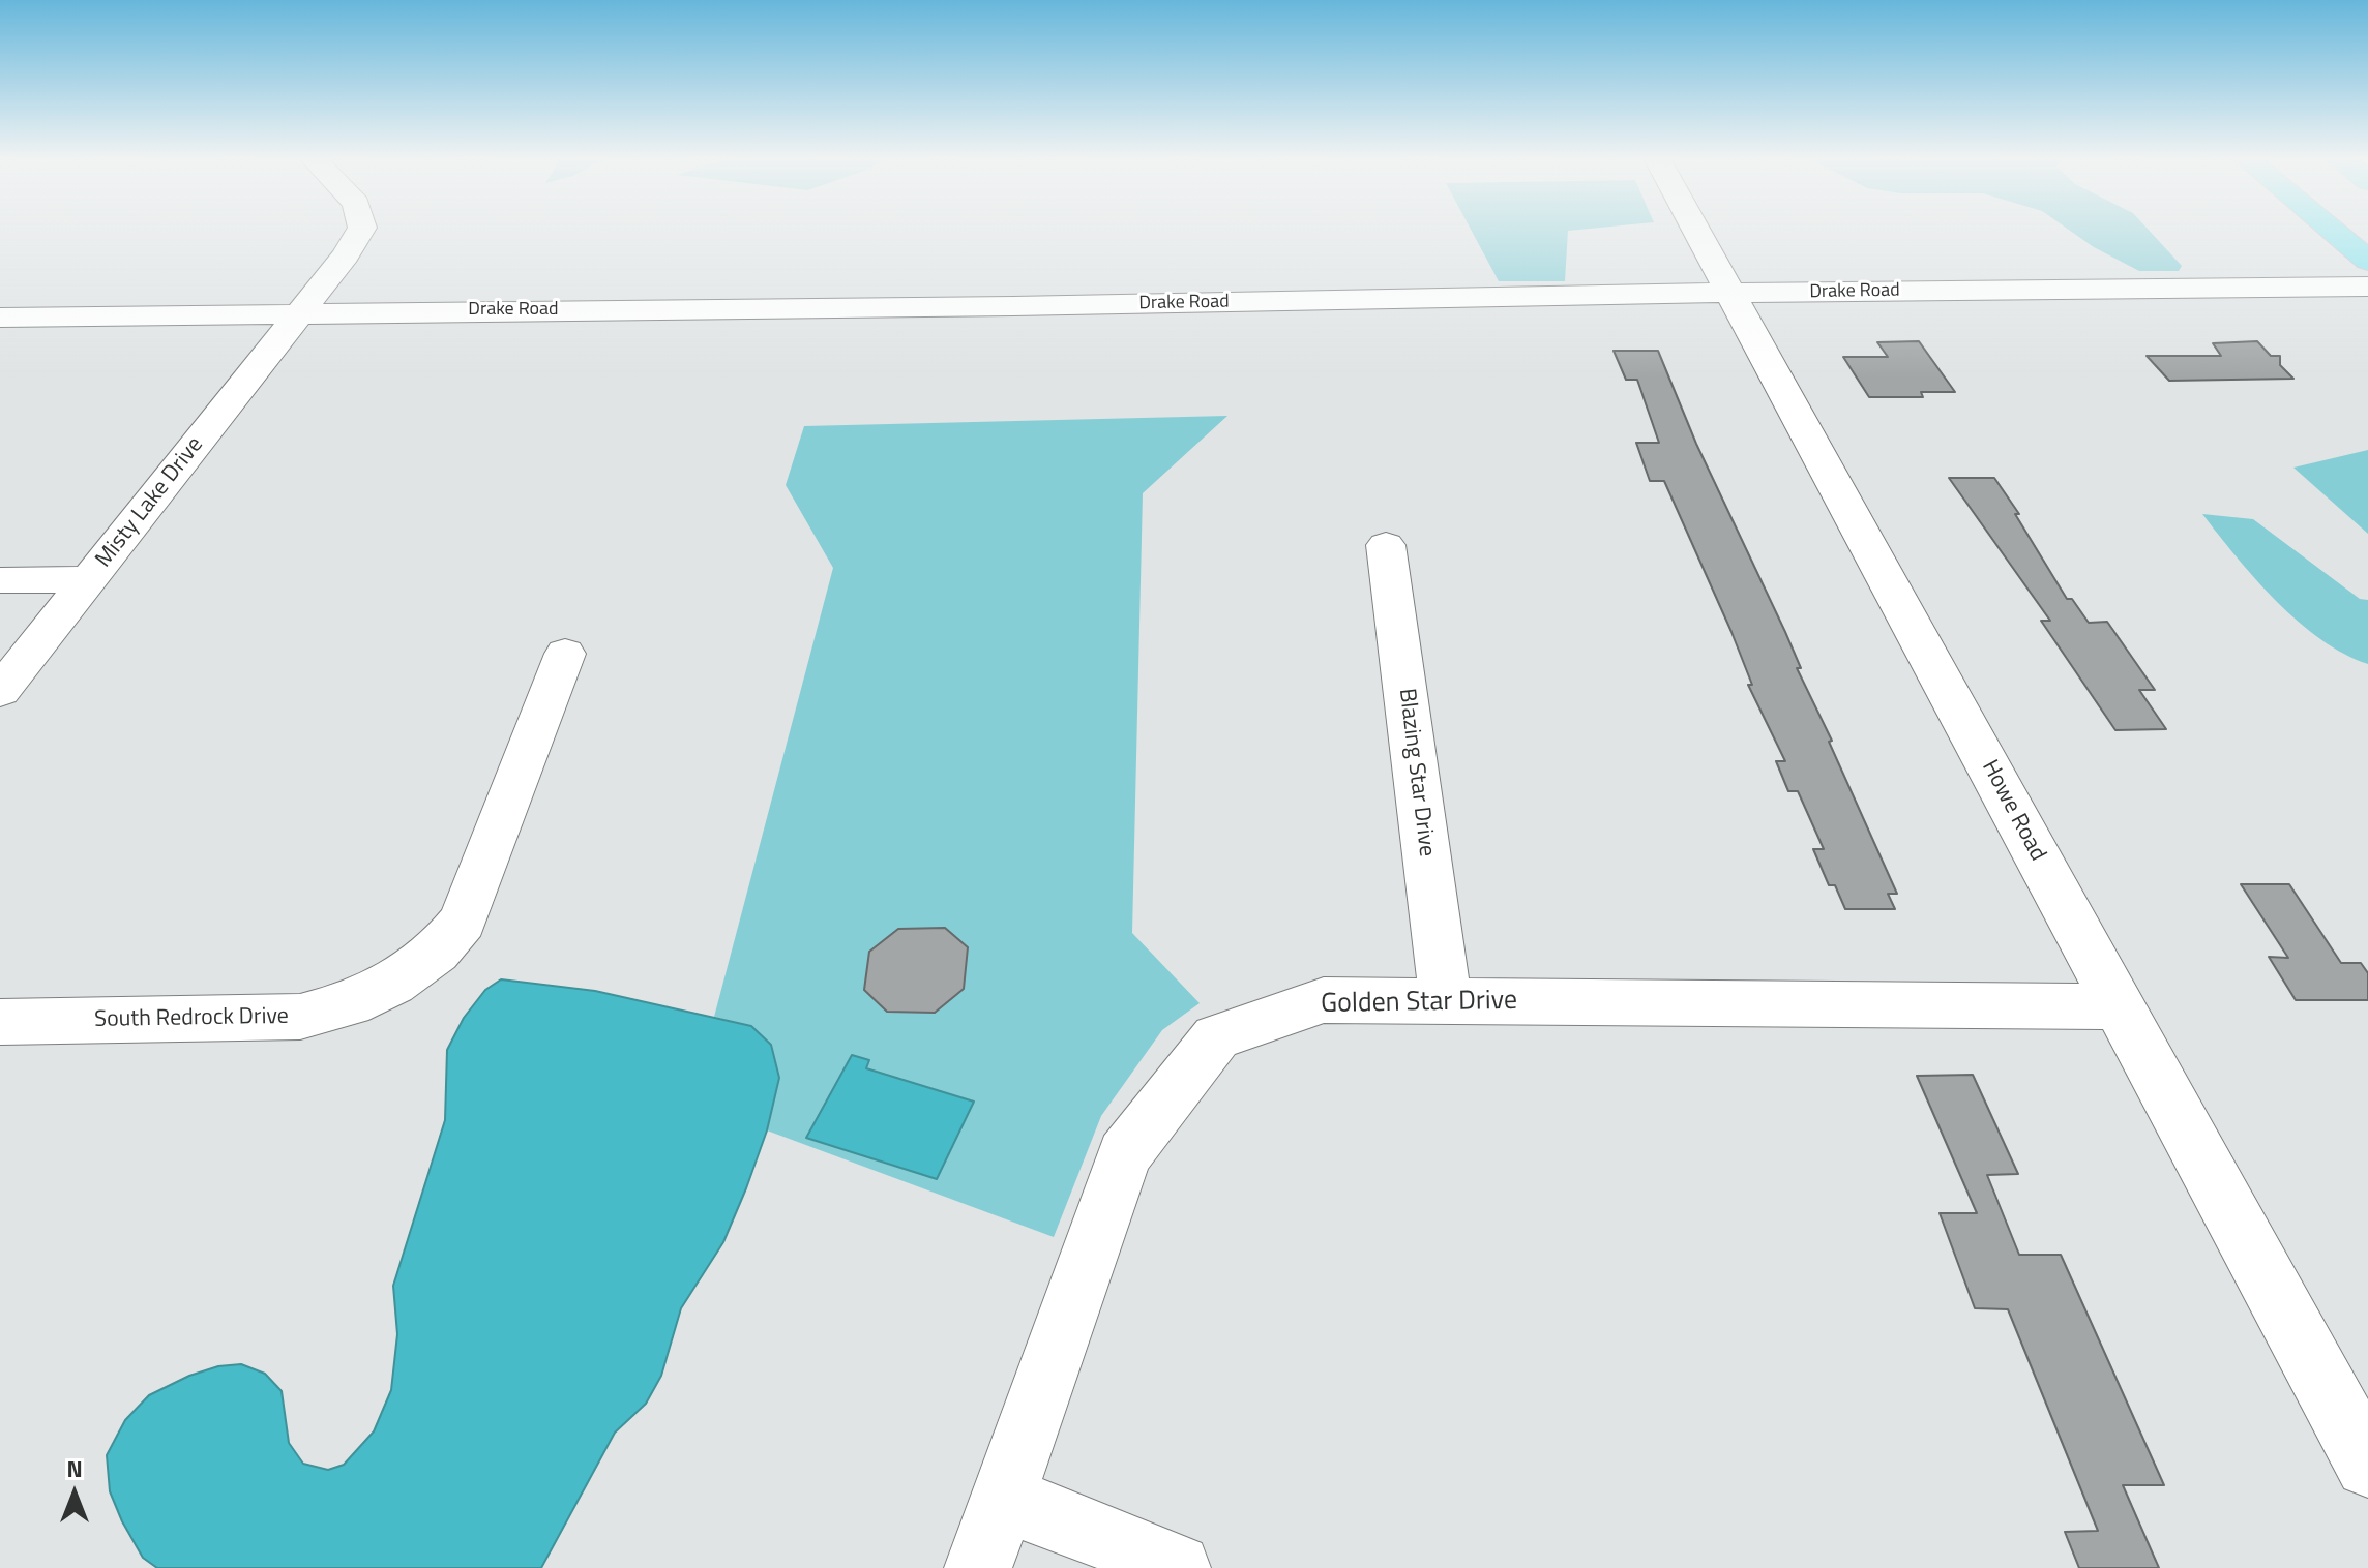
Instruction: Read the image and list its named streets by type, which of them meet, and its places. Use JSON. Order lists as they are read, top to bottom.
{
  "streets": {
    "street": [
      "Drake Road",
      "Misty Lake Drive",
      "Blazing Star Drive",
      "Howe Road",
      "Golden Star Drive",
      "South Redrock Drive"
    ]
  },
  "crossings": [
    ["Drake Road", "Misty Lake Drive"],
    ["Drake Road", "Howe Road"],
    ["Blazing Star Drive", "Golden Star Drive"],
    ["Howe Road", "Golden Star Drive"]
  ],
  "north": "top"
}
